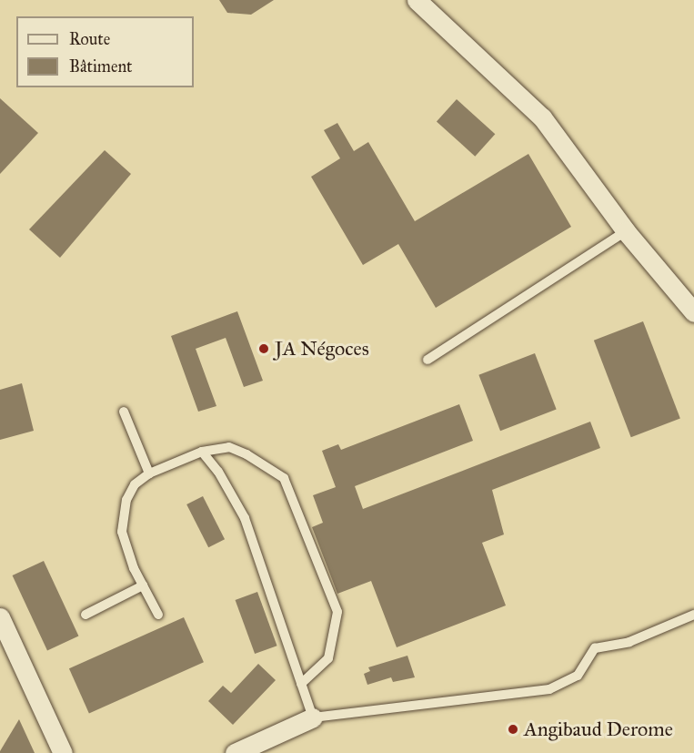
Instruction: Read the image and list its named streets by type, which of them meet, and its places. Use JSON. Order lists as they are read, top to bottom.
{
  "places": ["JA Négoces", "Angibaud Derome"],
  "legend": ["Route", "Bâtiment"]
}
